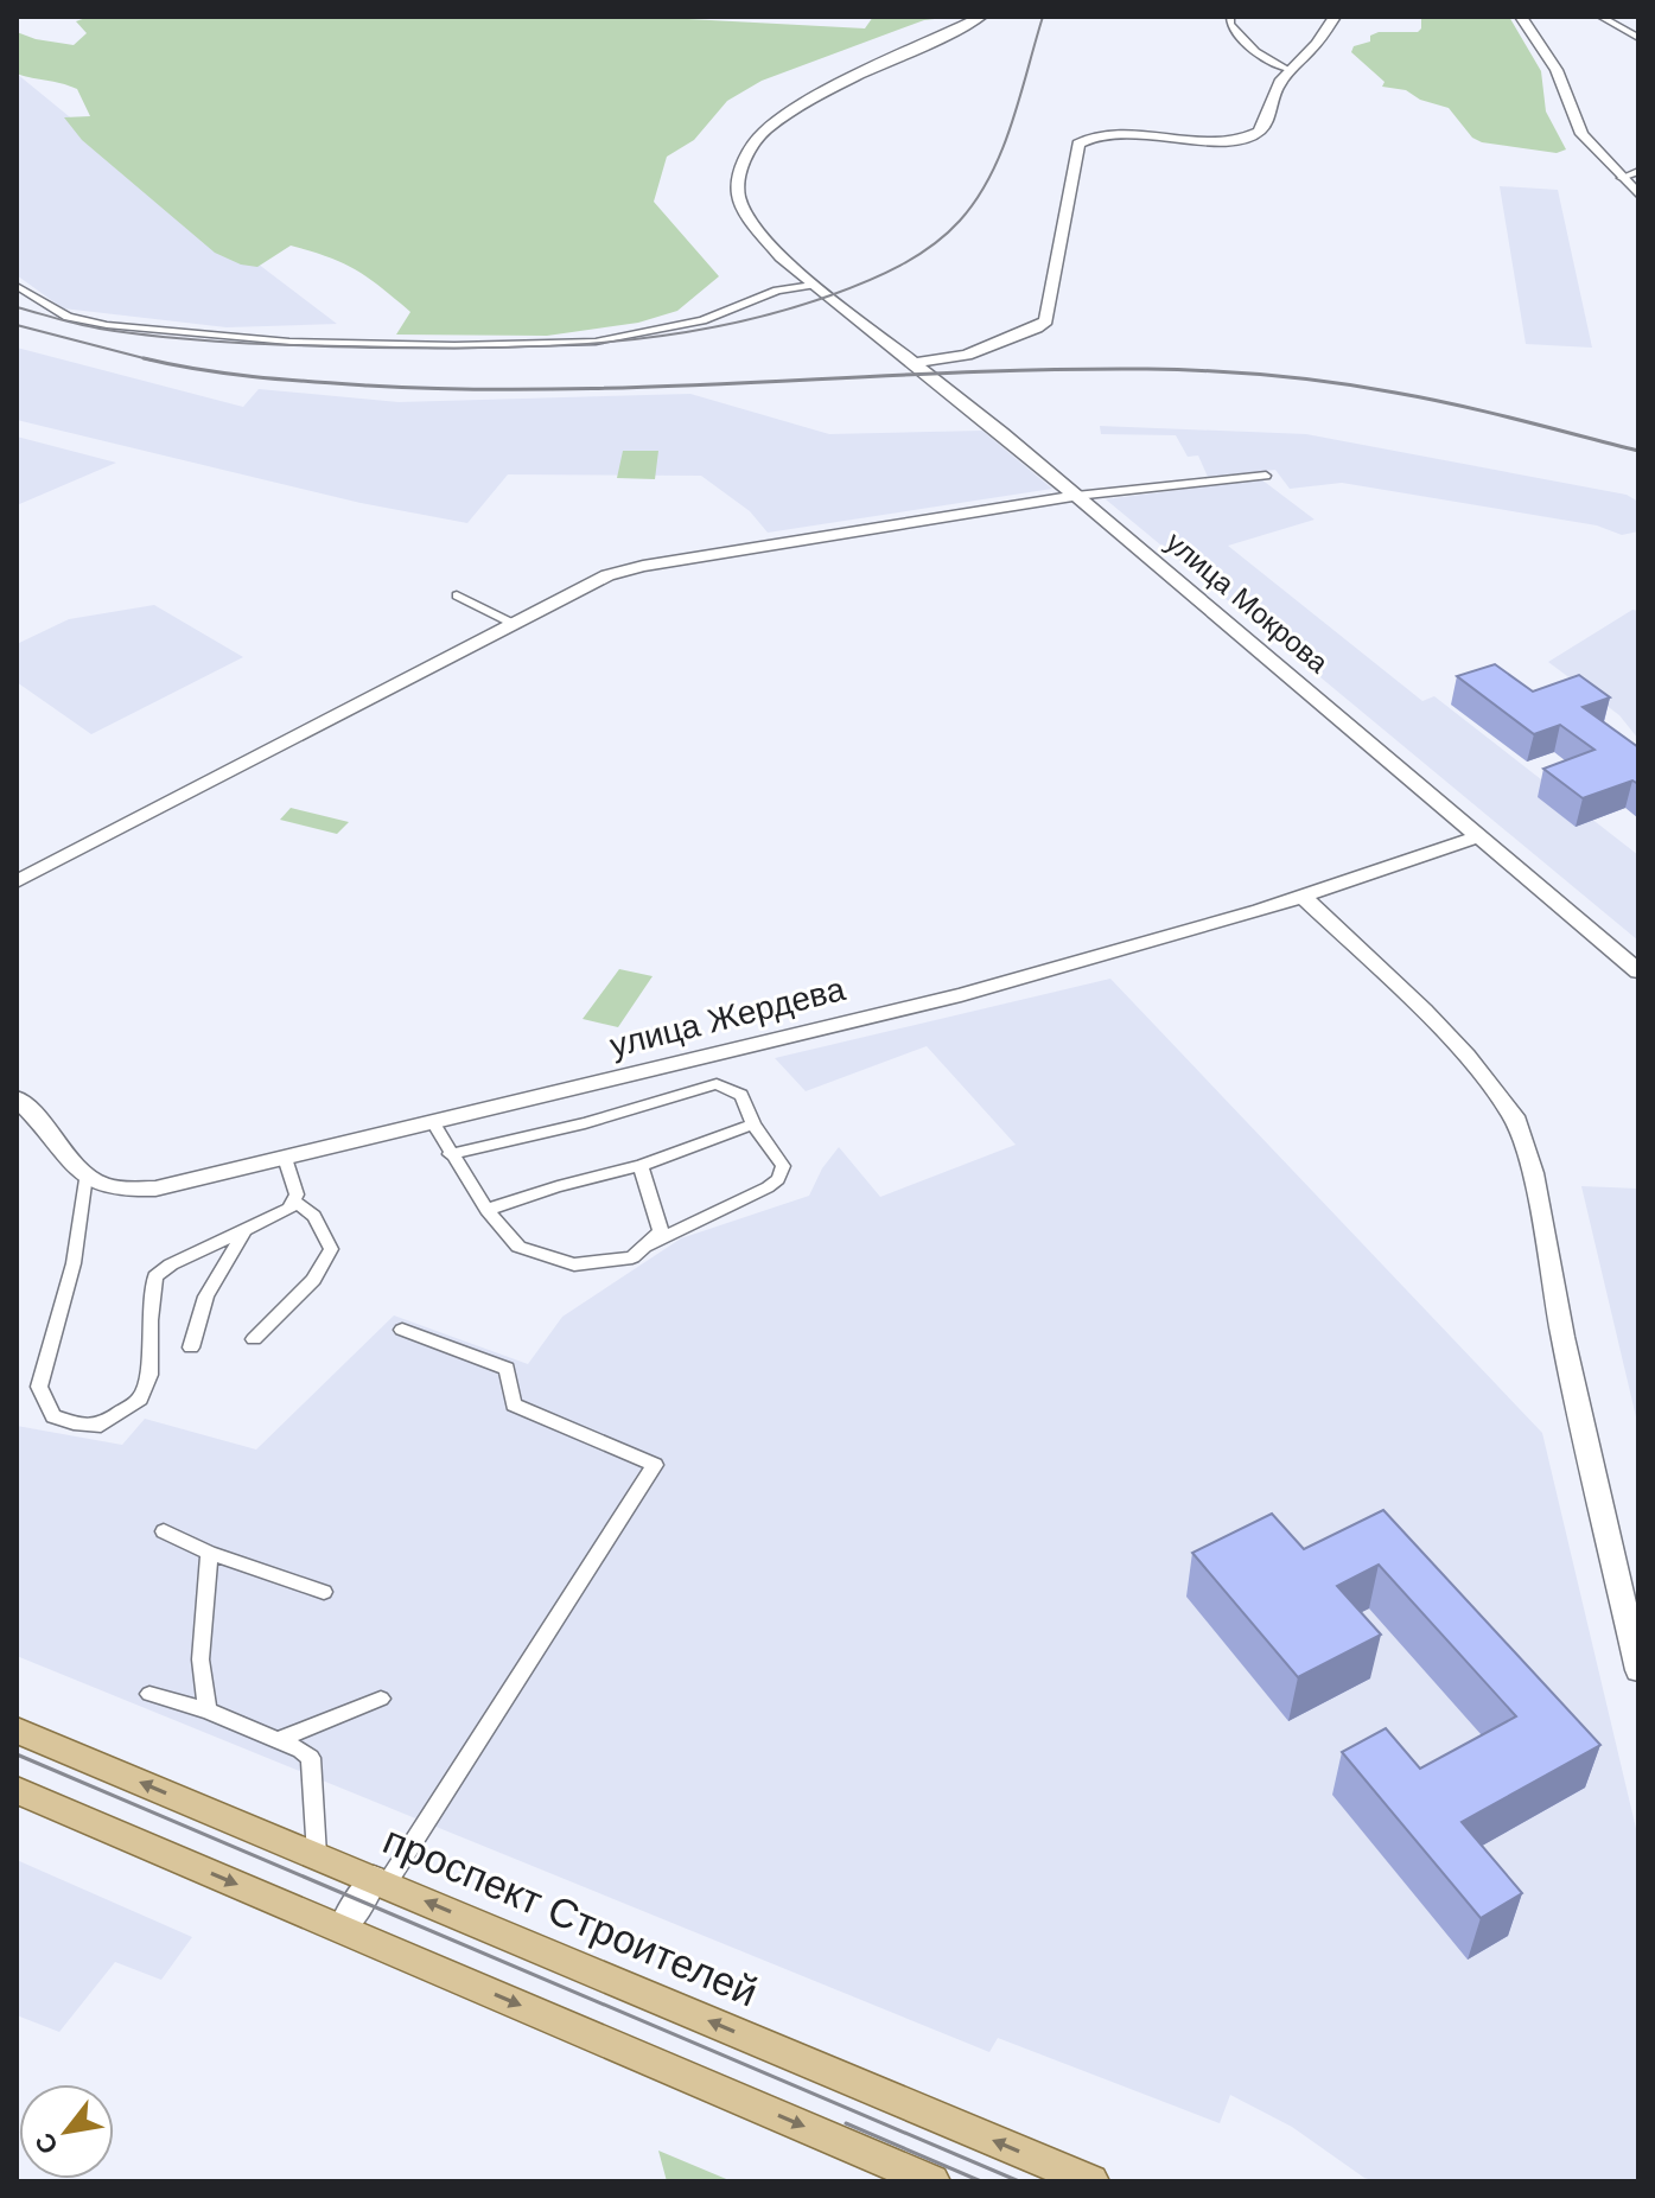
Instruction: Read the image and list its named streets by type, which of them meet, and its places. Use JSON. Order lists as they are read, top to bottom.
{
  "streets": {
    "main road": ["улица Мокрова", "улица Жердева", "проспект Строителей"]
  },
  "crossings": [
    ["улица Мокрова", "улица Жердева"]
  ],
  "north": "bottom left"
}
